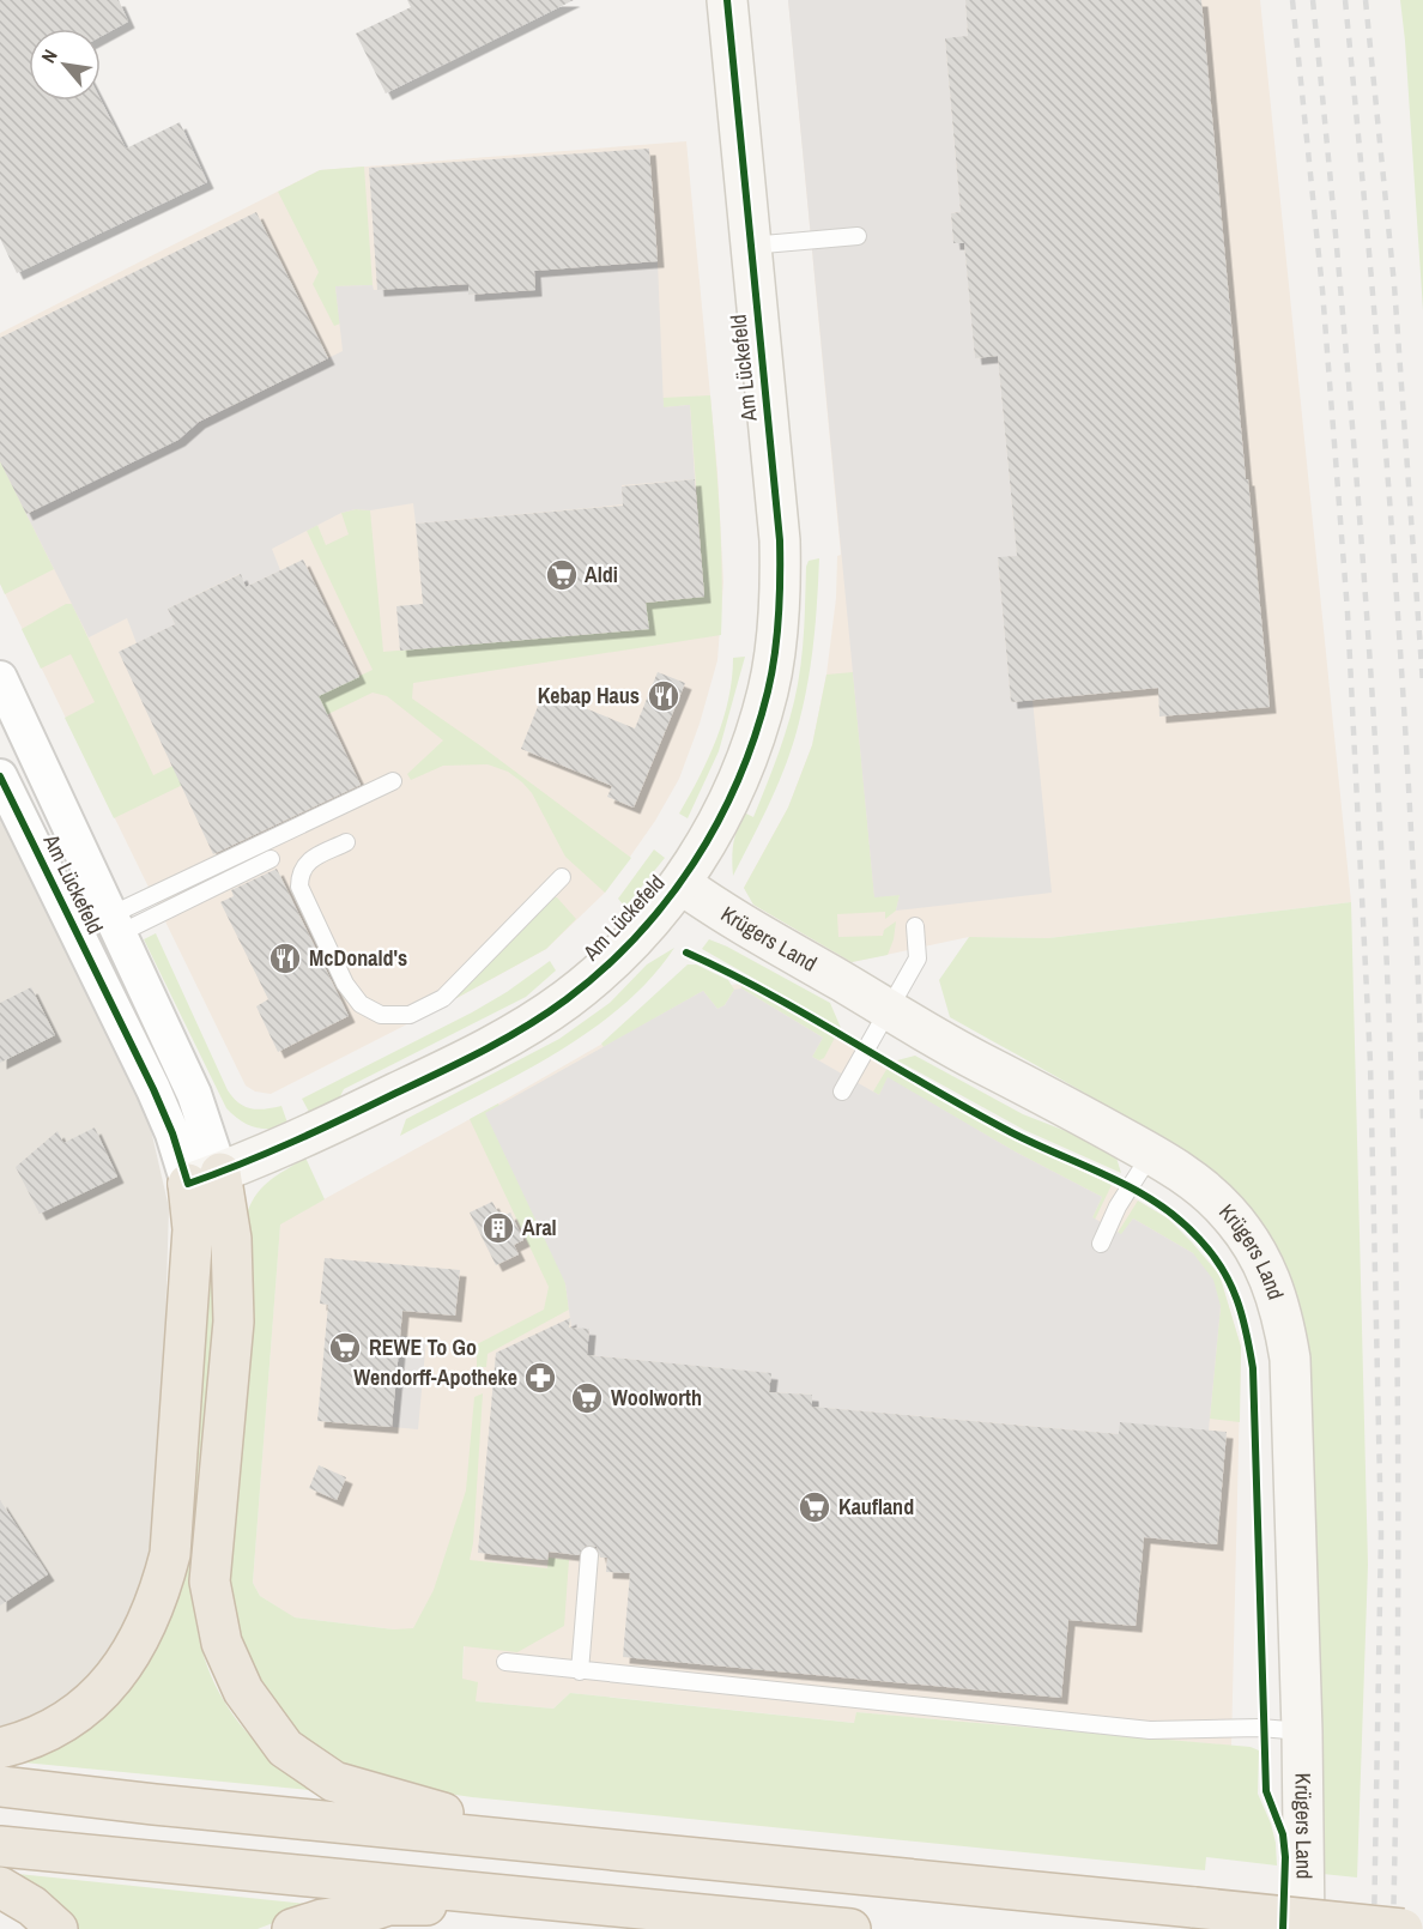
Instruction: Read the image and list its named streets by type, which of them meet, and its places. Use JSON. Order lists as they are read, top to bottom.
{
  "streets": {
    "street": ["Am Lückefeld", "Krügers Land"]
  },
  "crossings": [
    ["Am Lückefeld", "Krügers Land"]
  ],
  "places": {
    "supermarket": [
      "Aldi",
      "REWE To Go",
      "Woolworth",
      "Kaufland"
    ],
    "restaurant": ["Kebap Haus", "McDonald's"],
    "building": ["Aral"],
    "pharmacy": ["Wendorff-Apotheke"]
  },
  "north": "top left"
}
